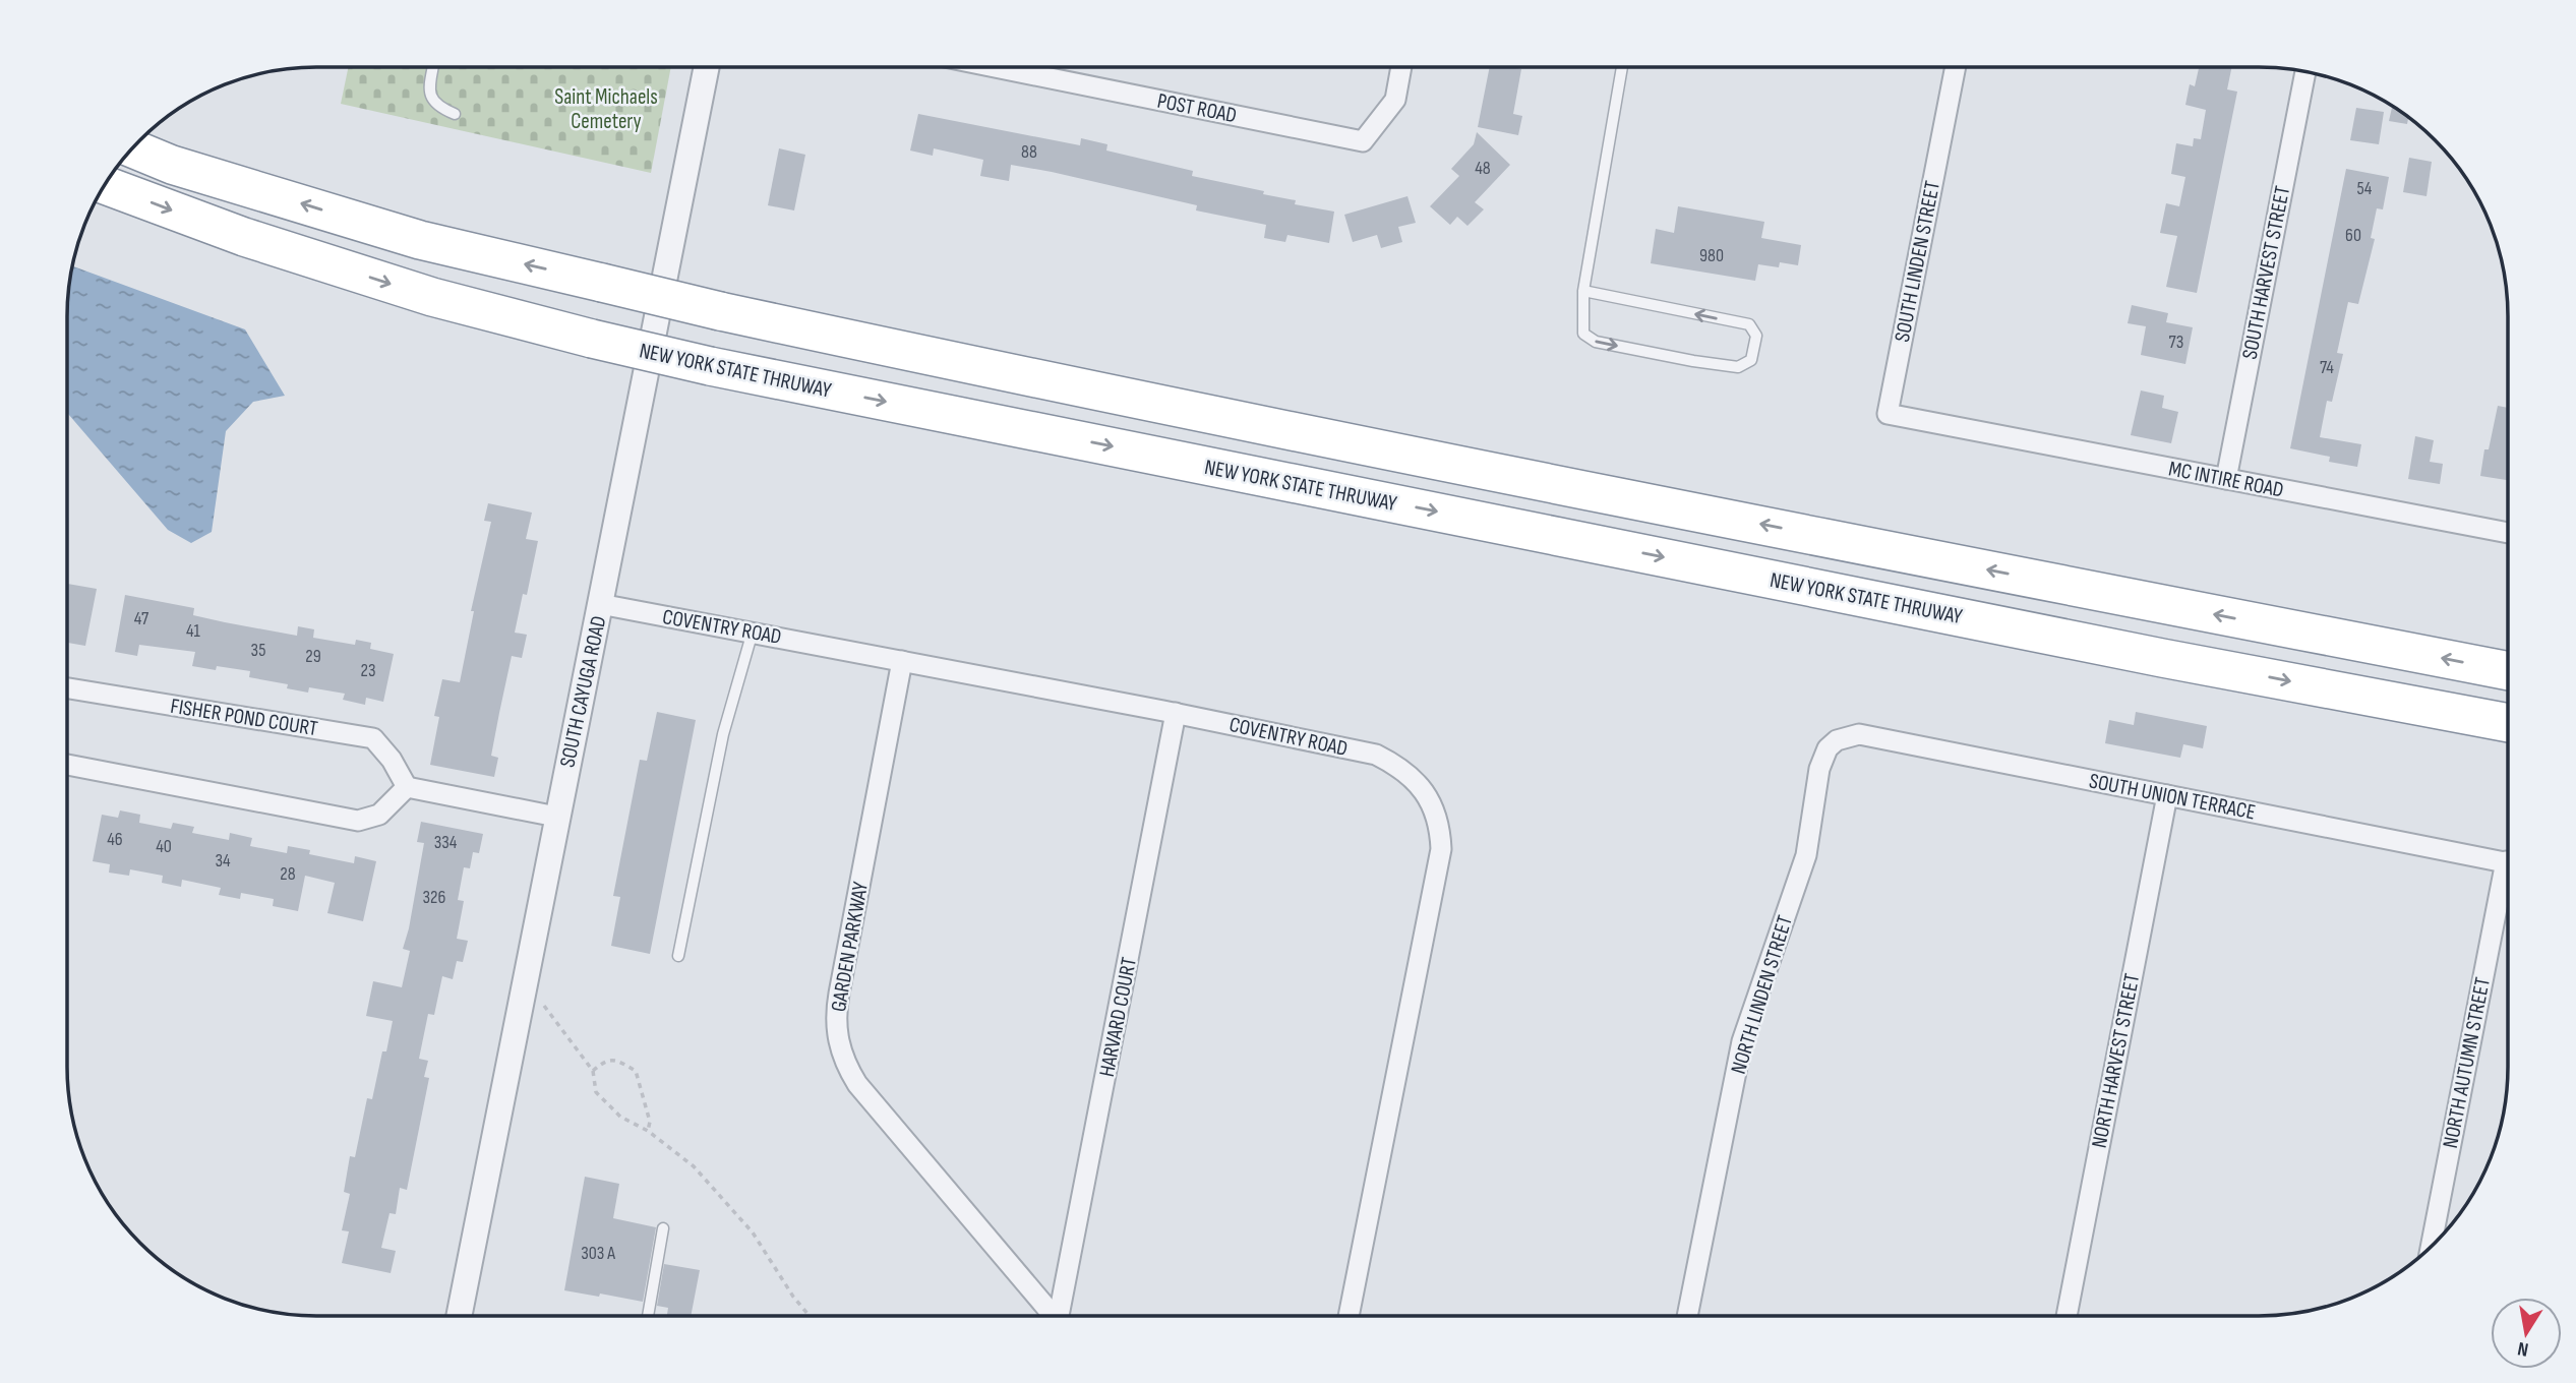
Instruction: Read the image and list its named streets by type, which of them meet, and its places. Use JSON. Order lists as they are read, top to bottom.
{
  "streets": {
    "highway": ["NEW YORK STATE THRUWAY"],
    "street": [
      "POST ROAD",
      "SOUTH LINDEN STREET",
      "SOUTH HARVEST STREET",
      "MC INTIRE ROAD",
      "COVENTRY ROAD",
      "SOUTH CAYUGA ROAD",
      "FISHER POND COURT",
      "SOUTH UNION TERRACE",
      "GARDEN PARKWAY",
      "NORTH LINDEN STREET",
      "HARVARD COURT",
      "NORTH HARVEST STREET",
      "NORTH AUTUMN STREET"
    ]
  },
  "crossings": [
    ["SOUTH LINDEN STREET", "MC INTIRE ROAD"],
    ["SOUTH HARVEST STREET", "MC INTIRE ROAD"],
    ["COVENTRY ROAD", "SOUTH CAYUGA ROAD"],
    ["COVENTRY ROAD", "GARDEN PARKWAY"],
    ["COVENTRY ROAD", "HARVARD COURT"],
    ["SOUTH UNION TERRACE", "NORTH LINDEN STREET"],
    ["SOUTH UNION TERRACE", "NORTH HARVEST STREET"]
  ],
  "parks": ["Saint Michaels Cemetery"],
  "house_numbers": [
    "88",
    "48",
    "54",
    "60",
    "980",
    "73",
    "74",
    "47",
    "41",
    "35",
    "29",
    "23",
    "46",
    "334",
    "40",
    "34",
    "28",
    "326",
    "303 A"
  ],
  "north": "bottom"
}
